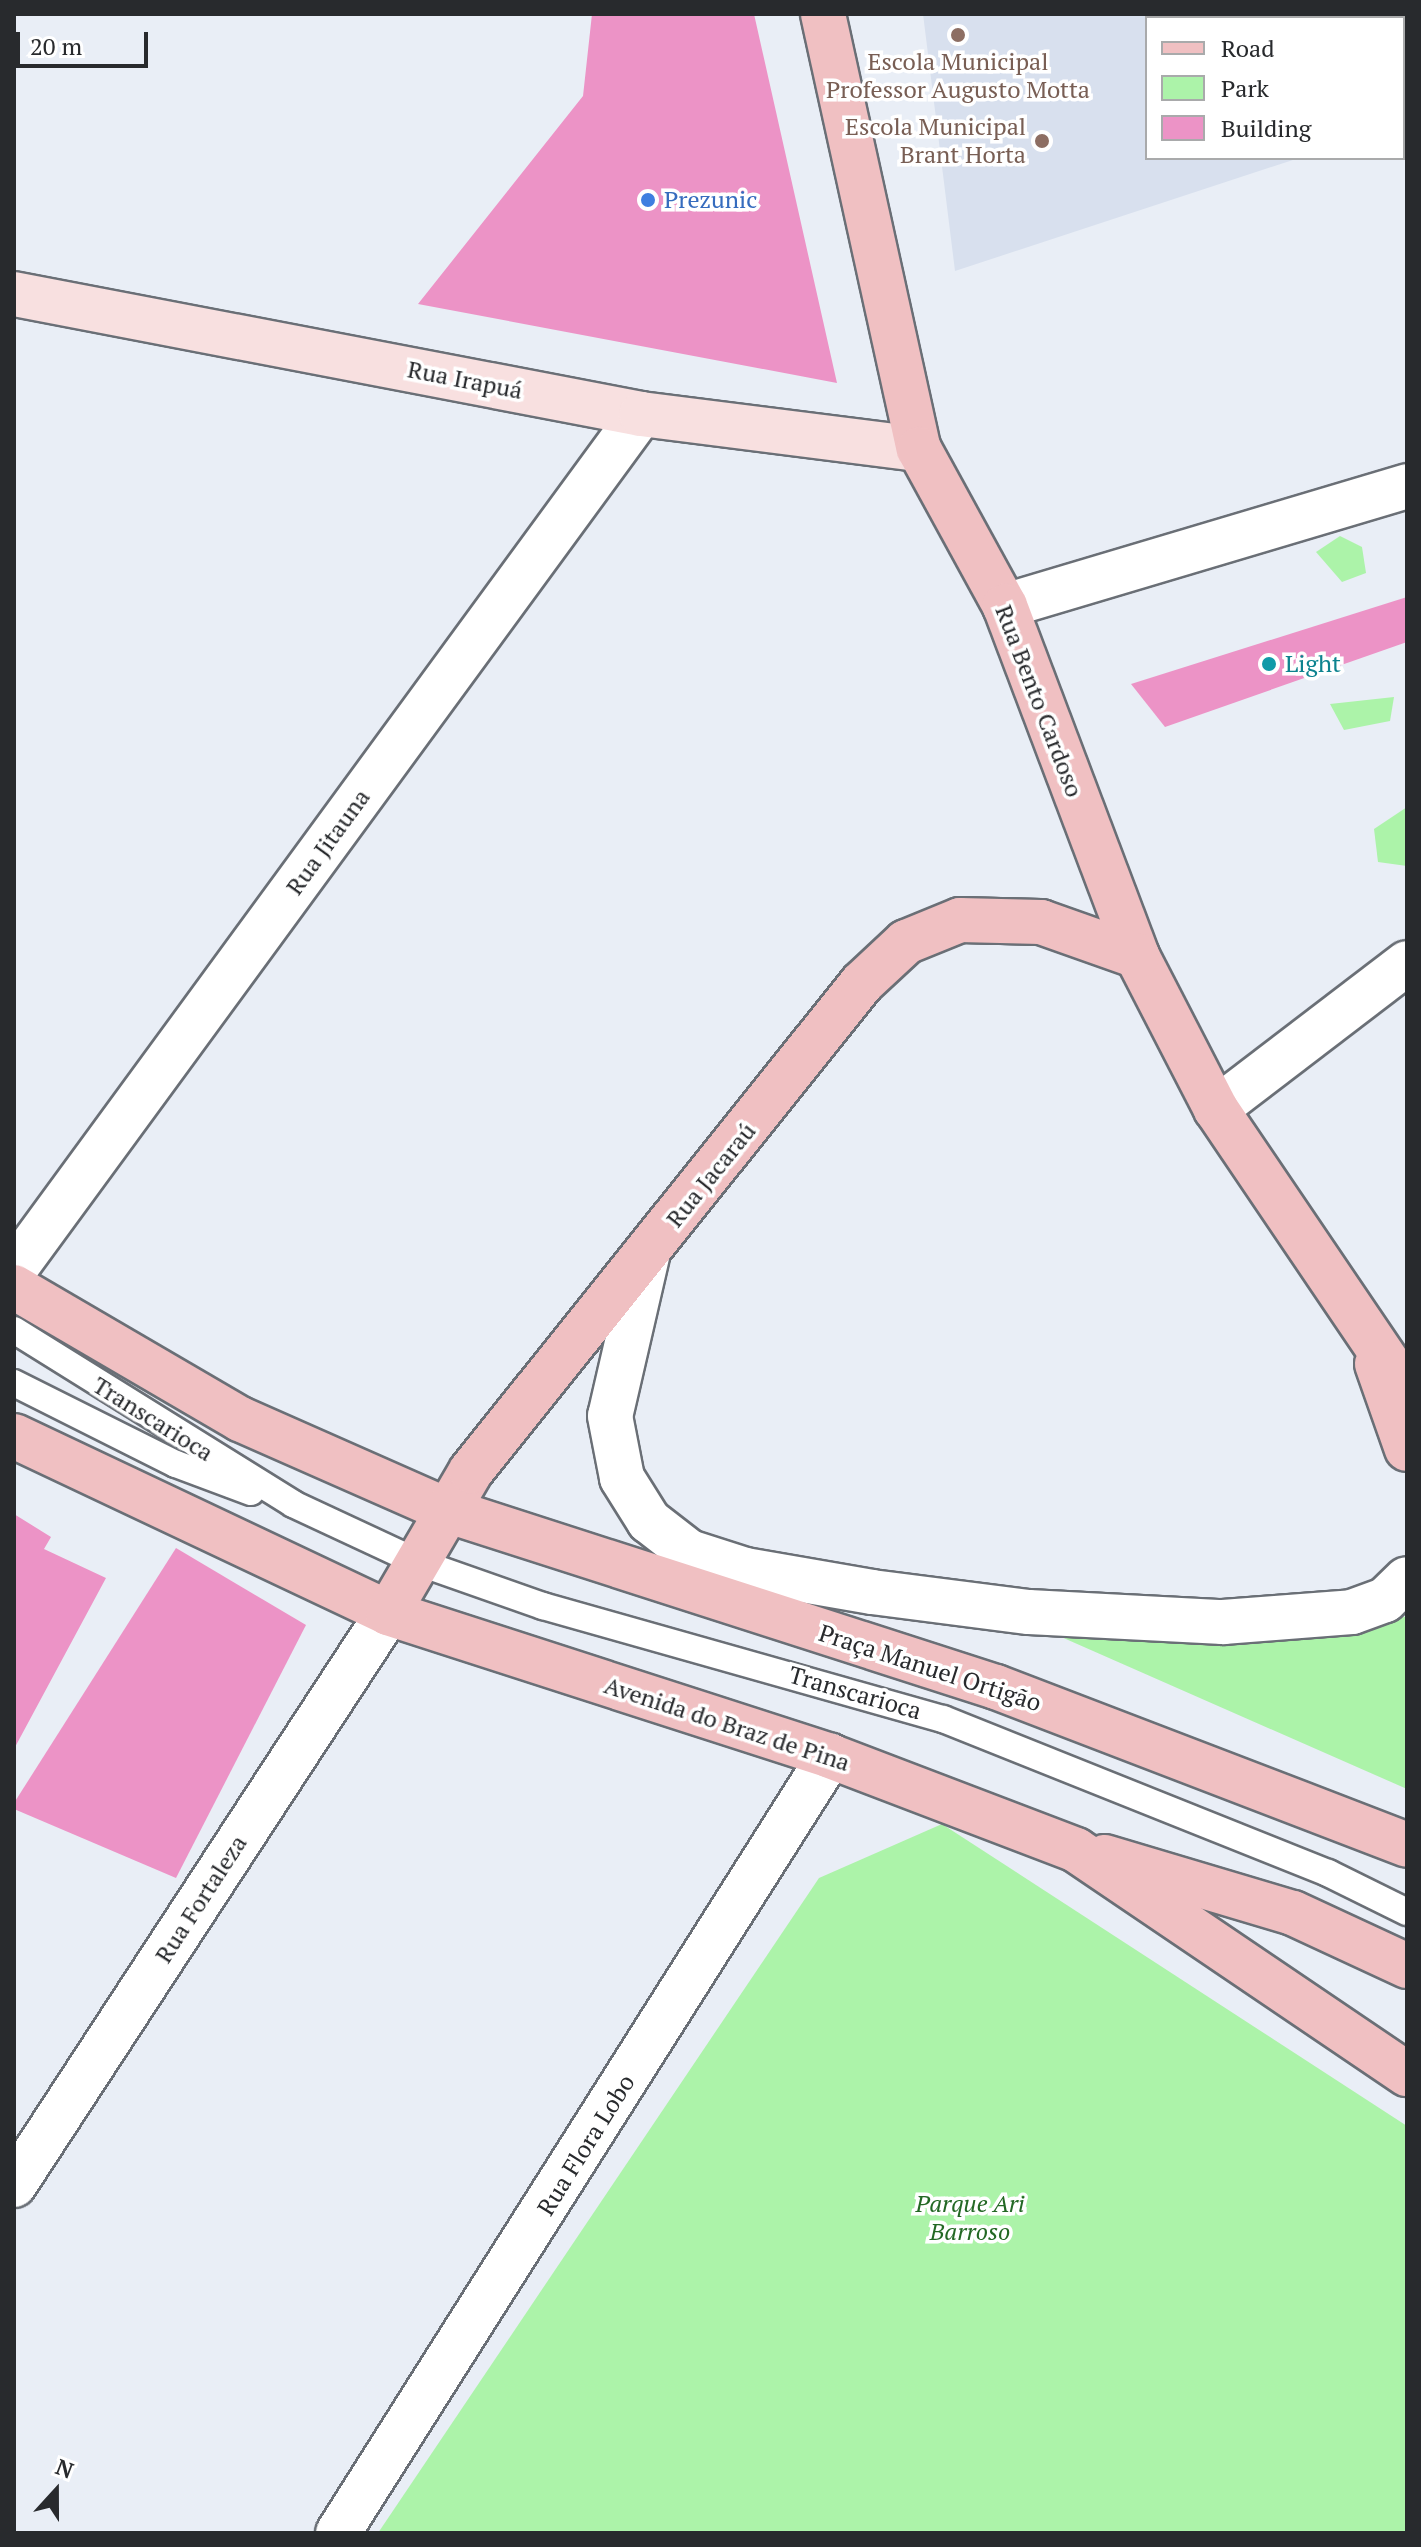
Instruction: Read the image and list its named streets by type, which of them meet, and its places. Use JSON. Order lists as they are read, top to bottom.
{
  "streets": {
    "main road": [
      "Rua Bento Cardoso",
      "Rua Jacaraú",
      "Praça Manuel Ortigão",
      "Avenida do Braz de Pina"
    ],
    "street": [
      "Rua Irapuá",
      "Rua Jitauna",
      "Rua Fortaleza",
      "Rua Flora Lobo"
    ],
    "lane": ["Transcarioca"]
  },
  "crossings": [
    ["Rua Irapuá", "Rua Bento Cardoso"],
    ["Rua Irapuá", "Rua Jitauna"],
    ["Rua Bento Cardoso", "Rua Jacaraú"],
    ["Rua Jacaraú", "Transcarioca"],
    ["Rua Jacaraú", "Praça Manuel Ortigão"],
    ["Rua Jacaraú", "Avenida do Braz de Pina"],
    ["Rua Jacaraú", "Rua Fortaleza"],
    ["Avenida do Braz de Pina", "Rua Fortaleza"],
    ["Avenida do Braz de Pina", "Rua Flora Lobo"]
  ],
  "parks": ["Parque Ari Barroso"],
  "places": [
    "Escola Municipal Professor Augusto Motta",
    "Escola Municipal Brant Horta",
    "Prezunic",
    "Light"
  ],
  "legend": ["Road", "Park", "Building"],
  "scale_bar": "20 m",
  "north": "top"
}
